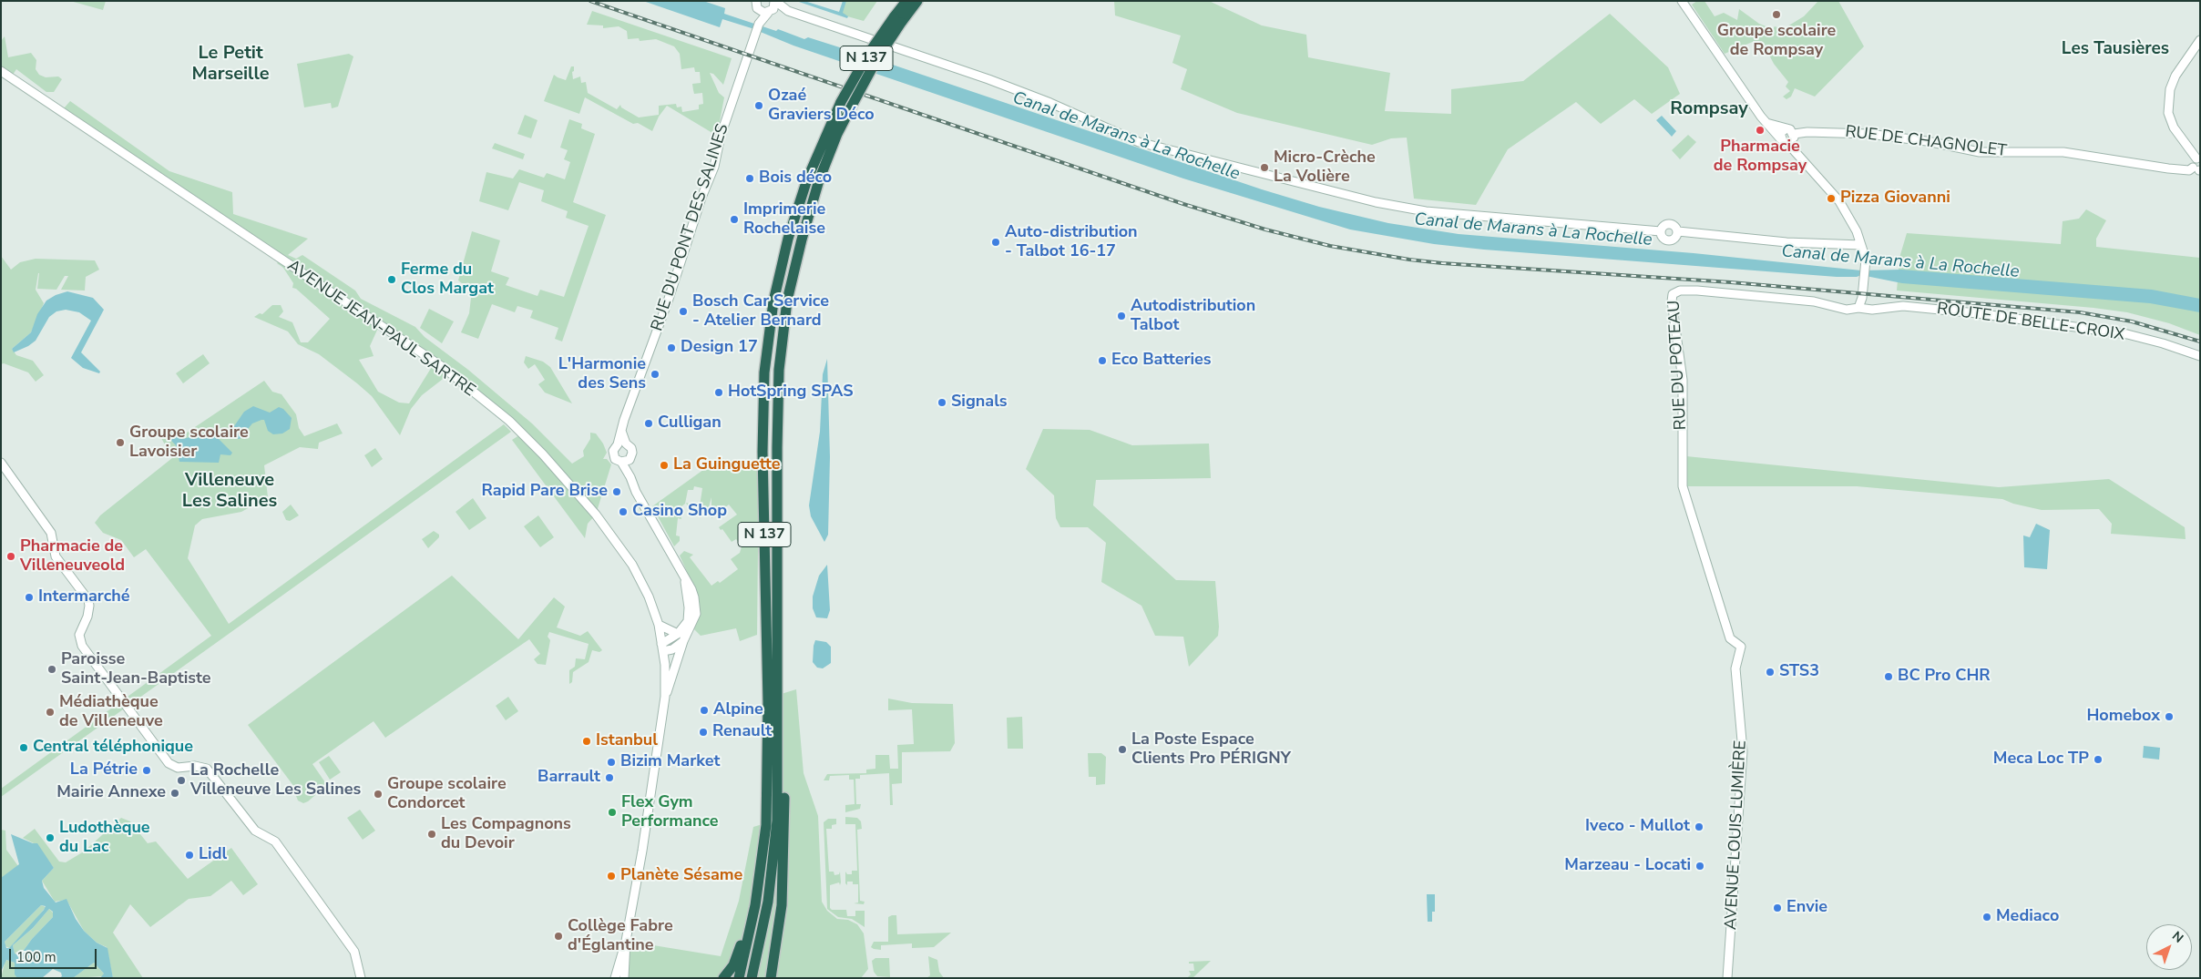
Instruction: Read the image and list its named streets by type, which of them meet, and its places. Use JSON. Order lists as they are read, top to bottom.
{
  "streets": {
    "highway": ["N 137"],
    "street": [
      "RUE DE CHAGNOLET",
      "RUE DU PONT DES SALINES",
      "ROUTE DE BELLE-CROIX",
      "AVENUE JEAN-PAUL SARTRE",
      "RUE DU POTEAU",
      "AVENUE LOUIS LUMIÈRE"
    ]
  },
  "crossings": [
    ["RUE DU PONT DES SALINES", "AVENUE JEAN-PAUL SARTRE"],
    ["ROUTE DE BELLE-CROIX", "RUE DU POTEAU"],
    ["RUE DU POTEAU", "AVENUE LOUIS LUMIÈRE"]
  ],
  "districts": [
    "Les Tausières",
    "Le Petit Marseille",
    "Rompsay",
    "Villeneuve Les Salines"
  ],
  "water": ["Canal de Marans à La Rochelle"],
  "places": [
    "Groupe scolaire de Rompsay",
    "Ozaé Graviers Déco",
    "Pharmacie de Rompsay",
    "Micro-Crèche La Volière",
    "Bois déco",
    "Pizza Giovanni",
    "Imprimerie Rochelaise",
    "Auto-distribution - Talbot 16-17",
    "Ferme du Clos Margat",
    "Bosch Car Service - Atelier Bernard",
    "Autodistribution Talbot",
    "Design 17",
    "Eco Batteries",
    "L'Harmonie des Sens",
    "HotSpring SPAS",
    "Signals",
    "Culligan",
    "Groupe scolaire Lavoisier",
    "La Guinguette",
    "Rapid Pare Brise",
    "Casino Shop",
    "Pharmacie de Villeneuveold",
    "Intermarché",
    "Paroisse Saint-Jean-Baptiste",
    "STS3",
    "BC Pro CHR",
    "Alpine",
    "Médiathèque de Villeneuve",
    "Homebox",
    "Renault",
    "Istanbul",
    "Central téléphonique",
    "La Poste Espace Clients Pro PÉRIGNY",
    "Meca Loc TP",
    "Bizim Market",
    "La Pétrie",
    "Barrault",
    "La Rochelle Villeneuve Les Salines",
    "Mairie Annexe",
    "Groupe scolaire Condorcet",
    "Flex Gym Performance",
    "Iveco - Mullot",
    "Les Compagnons du Devoir",
    "Ludothèque du Lac",
    "Lidl",
    "Marzeau - Locati",
    "Planète Sésame",
    "Envie",
    "Mediaco",
    "Collège Fabre d'Églantine"
  ],
  "scale_bar": "100 m",
  "north": "top right"
}
